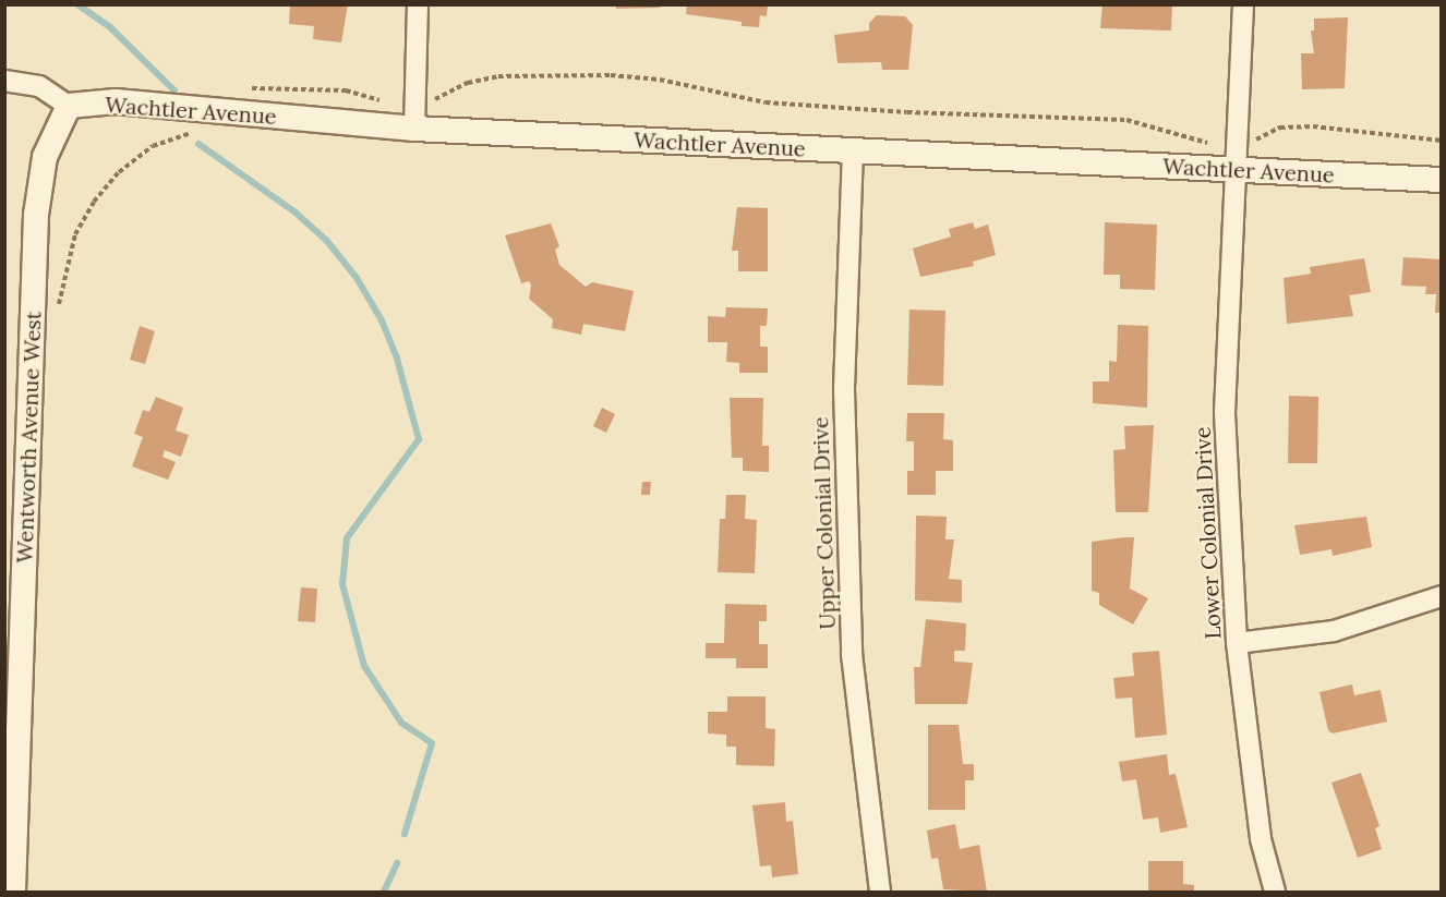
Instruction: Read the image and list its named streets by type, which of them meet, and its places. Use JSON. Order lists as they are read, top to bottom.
{
  "streets": {
    "street": [
      "Wachtler Avenue",
      "Wentworth Avenue West",
      "Upper Colonial Drive",
      "Lower Colonial Drive"
    ]
  },
  "crossings": [
    ["Wachtler Avenue", "Wentworth Avenue West"],
    ["Wachtler Avenue", "Upper Colonial Drive"],
    ["Wachtler Avenue", "Lower Colonial Drive"]
  ]
}
